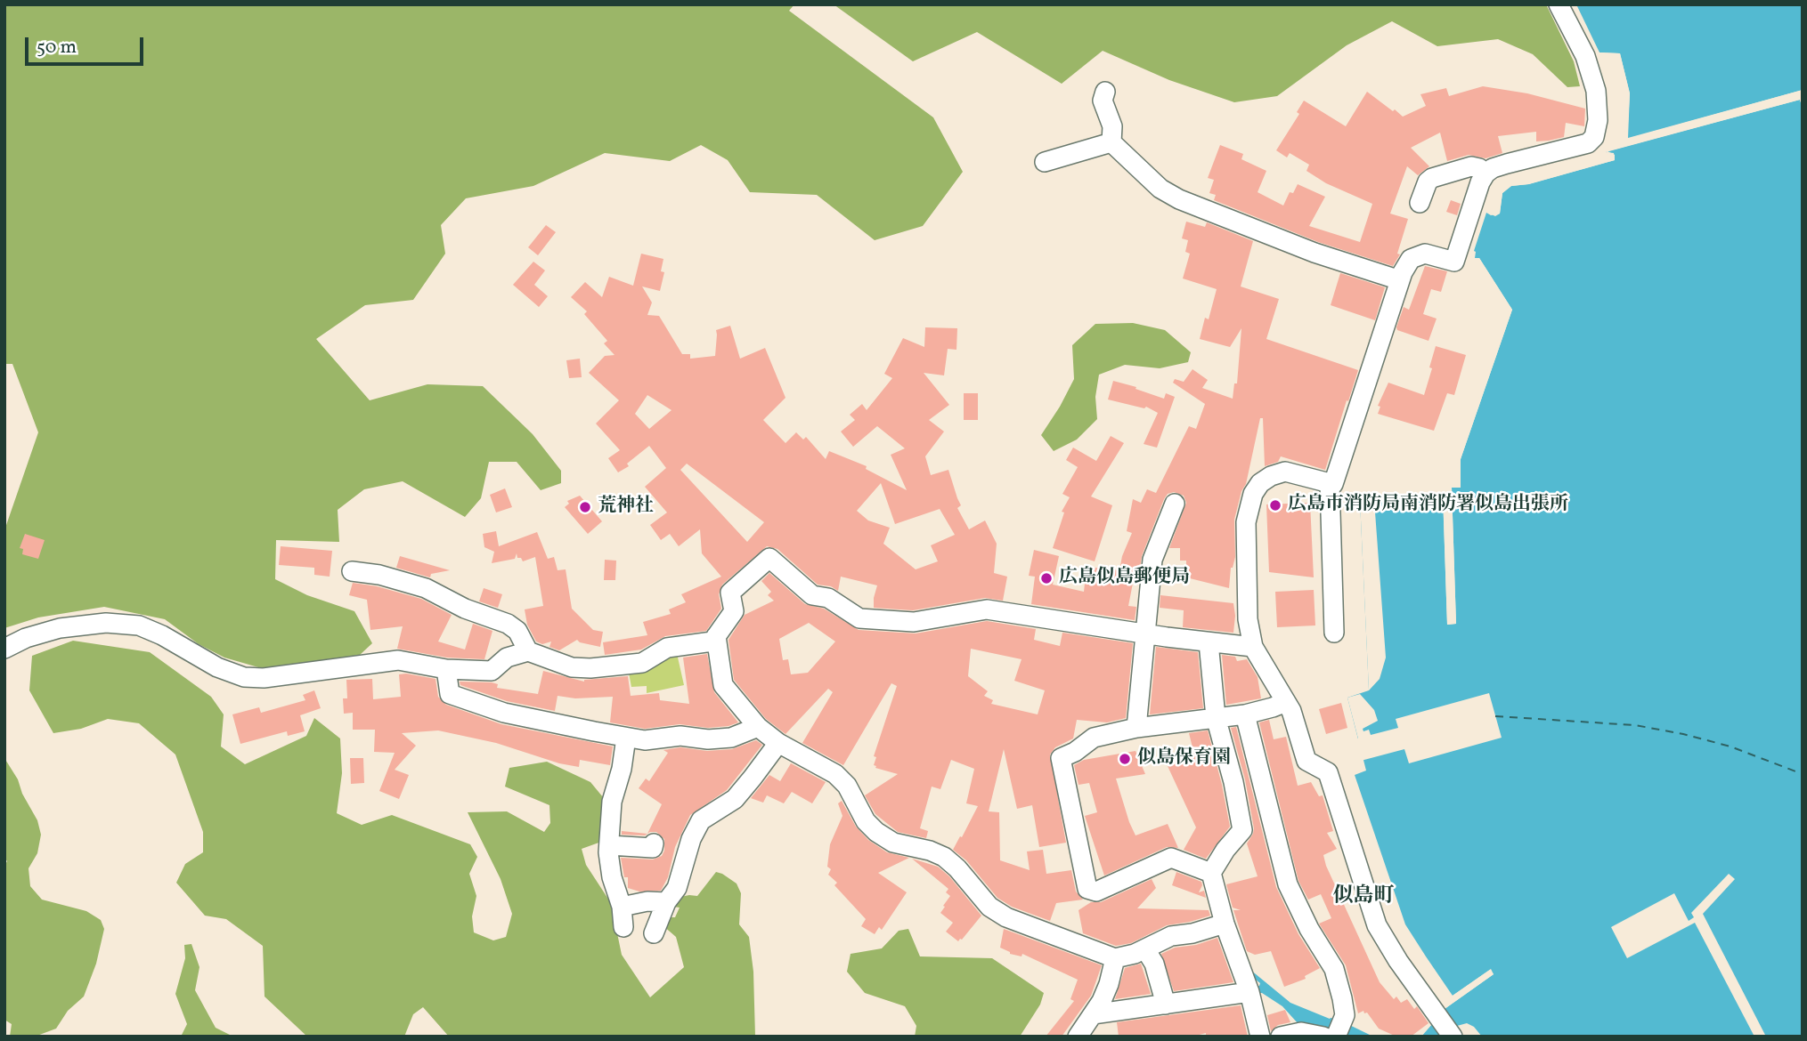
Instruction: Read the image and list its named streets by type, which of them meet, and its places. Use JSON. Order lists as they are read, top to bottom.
{
  "districts": ["似島町"],
  "places": [
    "広島市消防局南消防署似島出張所",
    "荒神社",
    "広島似島郵便局",
    "似島保育園"
  ],
  "scale_bar": "50 m"
}
